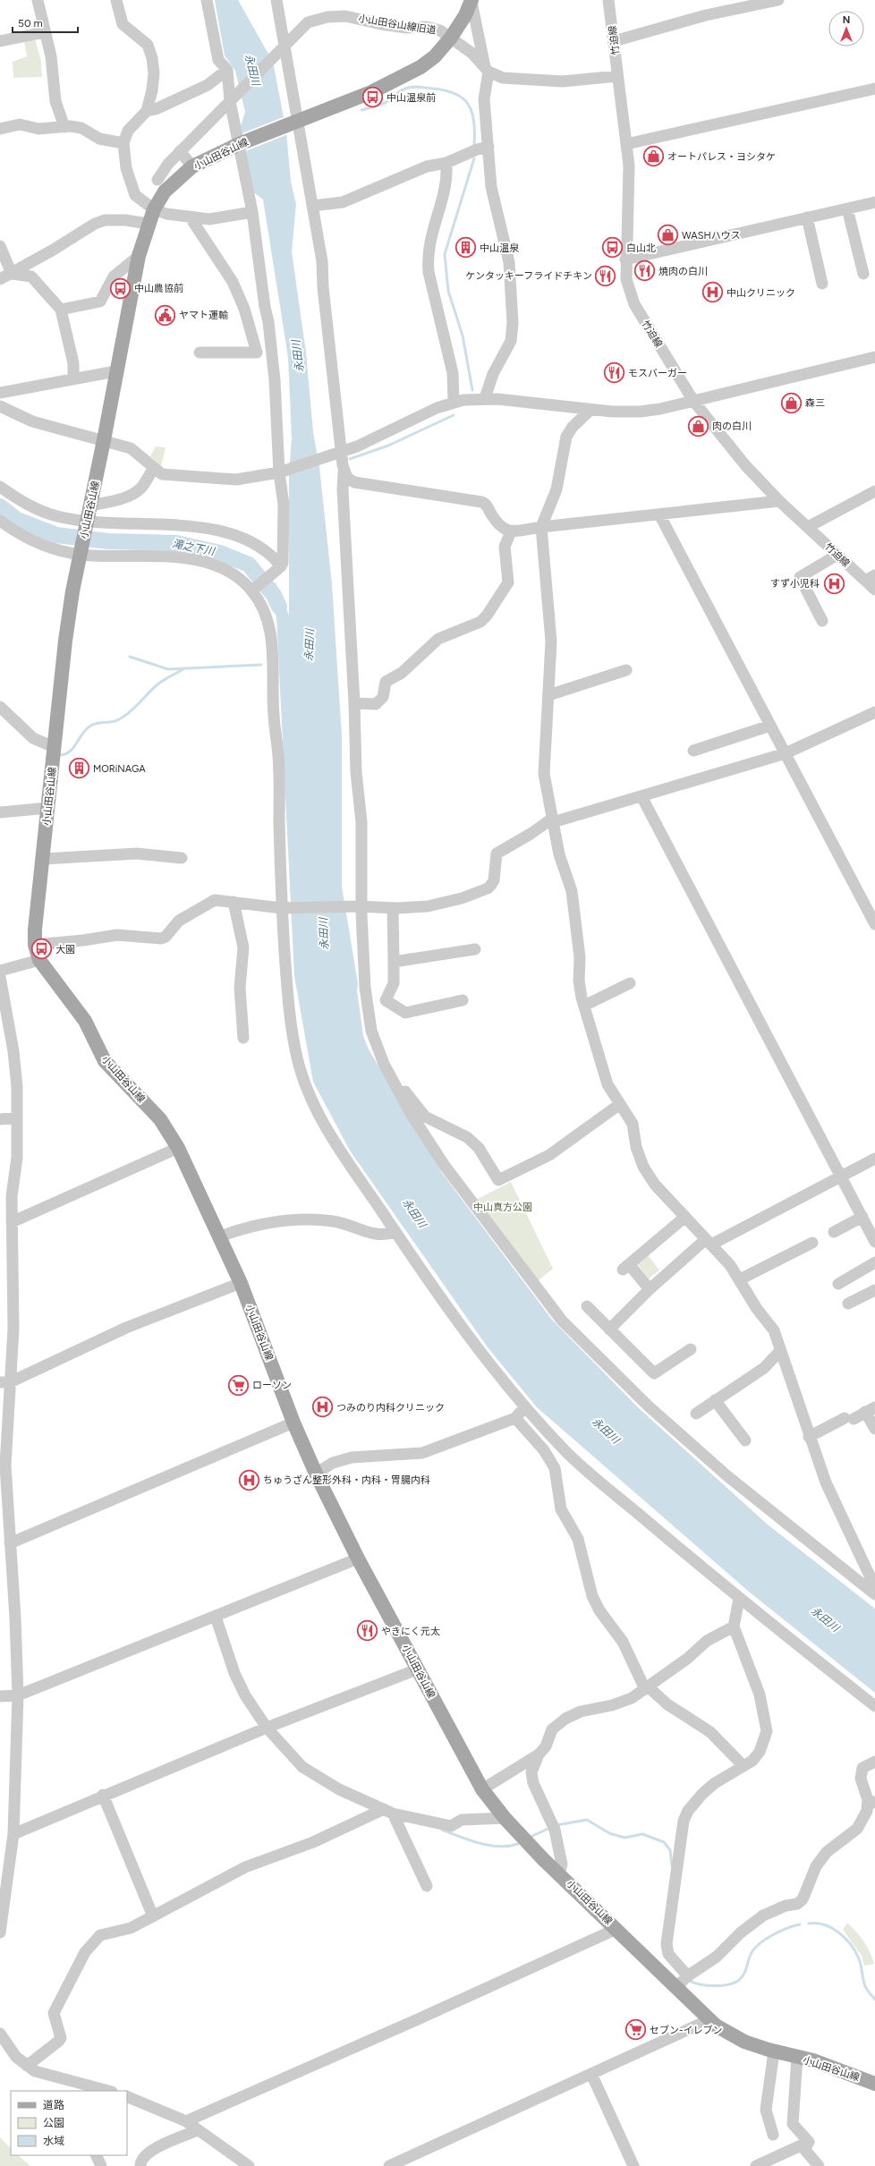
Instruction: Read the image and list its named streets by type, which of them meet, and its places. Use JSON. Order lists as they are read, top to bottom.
{
  "streets": {
    "main road": ["小山田谷山線"],
    "street": ["小山田谷山線旧道", "竹迫線"]
  },
  "crossings": [
    ["小山田谷山線旧道", "小山田谷山線"]
  ],
  "water": ["永田川", "滝之下川"],
  "parks": ["中山真方公園"],
  "places": {
    "bus stop": [
      "中山温泉前",
      "白山北",
      "中山農協前",
      "大園"
    ],
    "shop": [
      "オートパレス・ヨシタケ",
      "WASHハウス",
      "森三",
      "肉の白川"
    ],
    "building": ["中山温泉", "MORiNAGA"],
    "restaurant": [
      "焼肉の白川",
      "ケンタッキーフライドチキン",
      "モスバーガー",
      "やきにく元太"
    ],
    "hospital": [
      "中山クリニック",
      "すず小児科",
      "つみのり内科クリニック",
      "ちゅうざん整形外科・内科・胃腸内科"
    ],
    "public building": ["ヤマト運輸"],
    "supermarket": ["ローソン", "セブン-イレブン"]
  },
  "legend": ["道路", "公園", "水域"],
  "scale_bar": "50 m",
  "north": "top"
}
